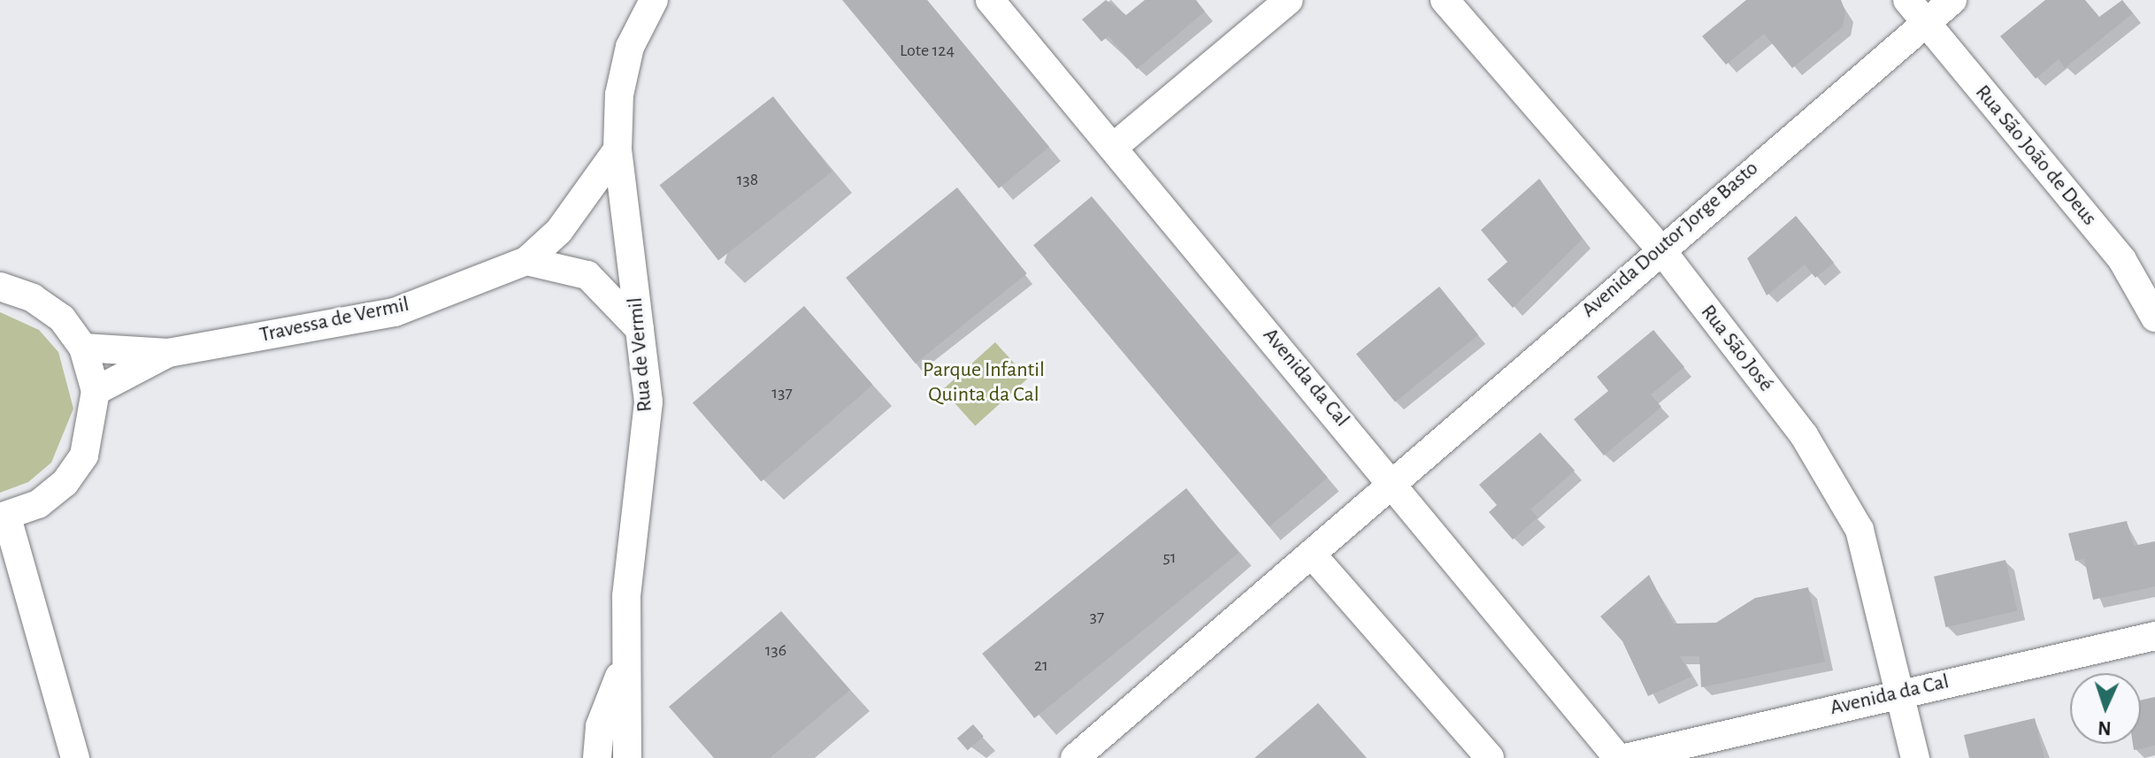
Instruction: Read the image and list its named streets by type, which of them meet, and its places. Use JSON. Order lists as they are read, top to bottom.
{
  "streets": {
    "street": [
      "Rua São João de Deus",
      "Avenida Doutor Jorge Basto",
      "Travessa de Vermil",
      "Rua São José",
      "Rua de Vermil",
      "Avenida da Cal"
    ]
  },
  "crossings": [
    ["Rua São João de Deus", "Avenida Doutor Jorge Basto"],
    ["Avenida Doutor Jorge Basto", "Rua São José"],
    ["Avenida Doutor Jorge Basto", "Avenida da Cal"],
    ["Rua São José", "Avenida da Cal"]
  ],
  "parks": ["Parque Infantil Quinta da Cal"],
  "house_numbers": [
    "Lote 124",
    "138",
    "137",
    "51",
    "37",
    "136",
    "21"
  ],
  "north": "bottom"
}
